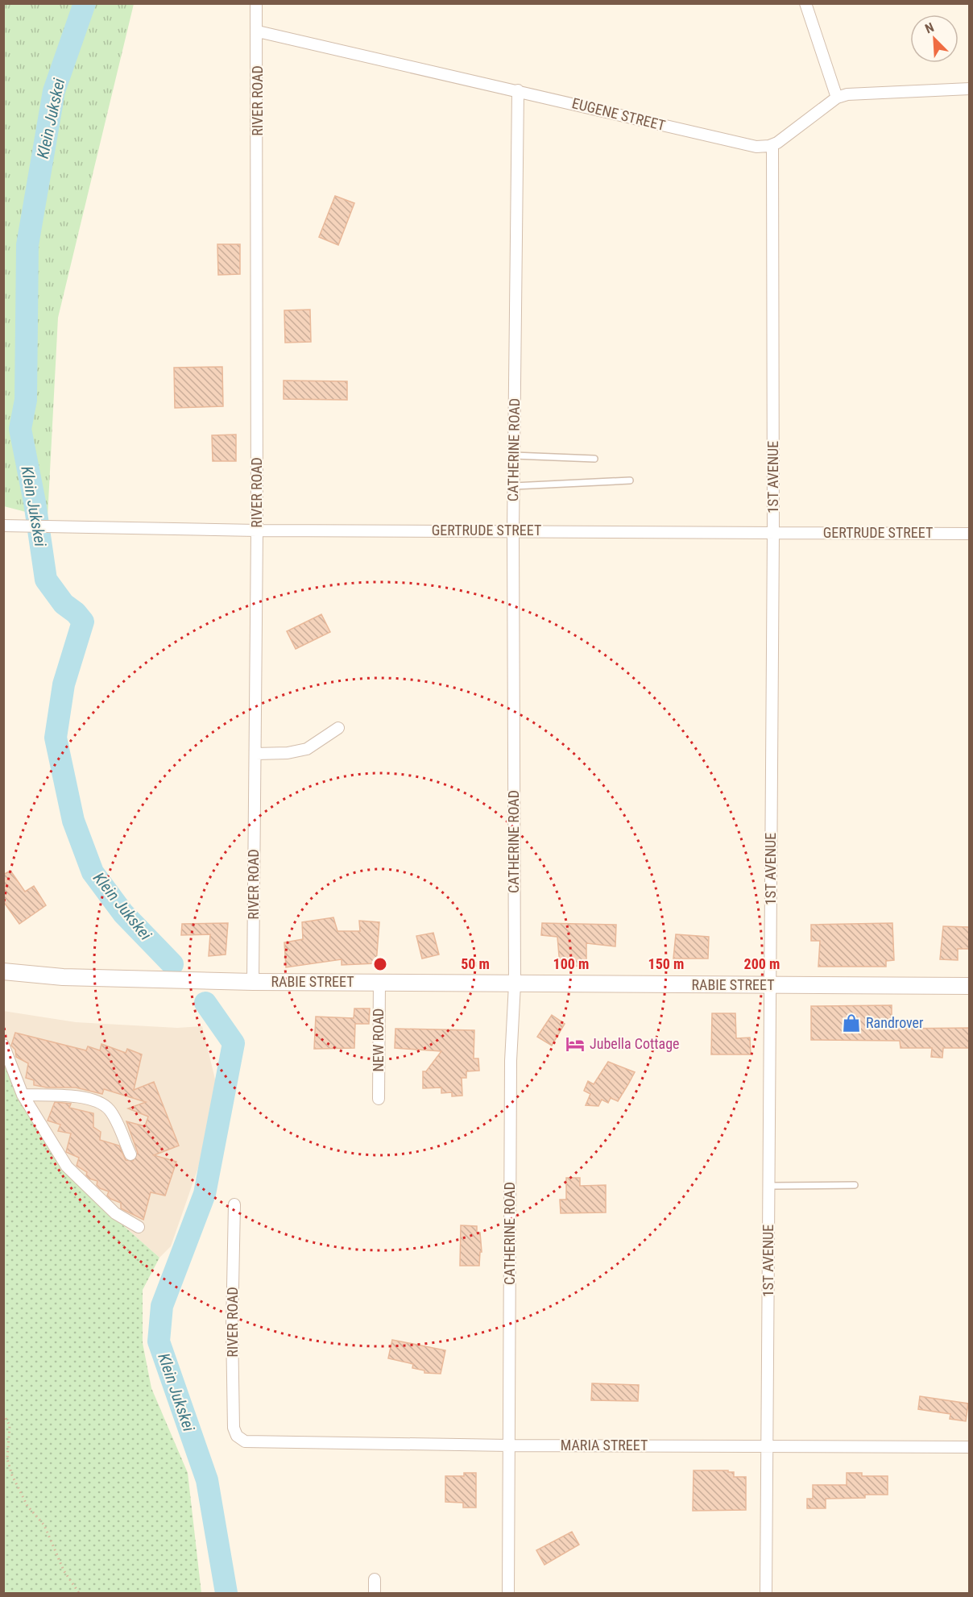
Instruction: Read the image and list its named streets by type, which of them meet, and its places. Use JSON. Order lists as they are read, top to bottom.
{
  "streets": {
    "street": [
      "RIVER ROAD",
      "EUGENE STREET",
      "CATHERINE ROAD",
      "1ST AVENUE",
      "GERTRUDE STREET",
      "RABIE STREET",
      "NEW ROAD",
      "MARIA STREET"
    ]
  },
  "crossings": [
    ["RIVER ROAD", "EUGENE STREET"],
    ["RIVER ROAD", "GERTRUDE STREET"],
    ["RIVER ROAD", "RABIE STREET"],
    ["RIVER ROAD", "MARIA STREET"],
    ["EUGENE STREET", "CATHERINE ROAD"],
    ["EUGENE STREET", "1ST AVENUE"],
    ["CATHERINE ROAD", "GERTRUDE STREET"],
    ["CATHERINE ROAD", "RABIE STREET"],
    ["CATHERINE ROAD", "MARIA STREET"],
    ["1ST AVENUE", "GERTRUDE STREET"],
    ["1ST AVENUE", "RABIE STREET"],
    ["1ST AVENUE", "MARIA STREET"],
    ["RABIE STREET", "NEW ROAD"]
  ],
  "water": ["Klein Jukskei"],
  "places": {
    "shop": ["Randrover"],
    "hotel": ["Jubella Cottage"]
  },
  "north": "top left",
  "rings": [
    "50 m",
    "100 m",
    "150 m",
    "200 m"
  ]
}
